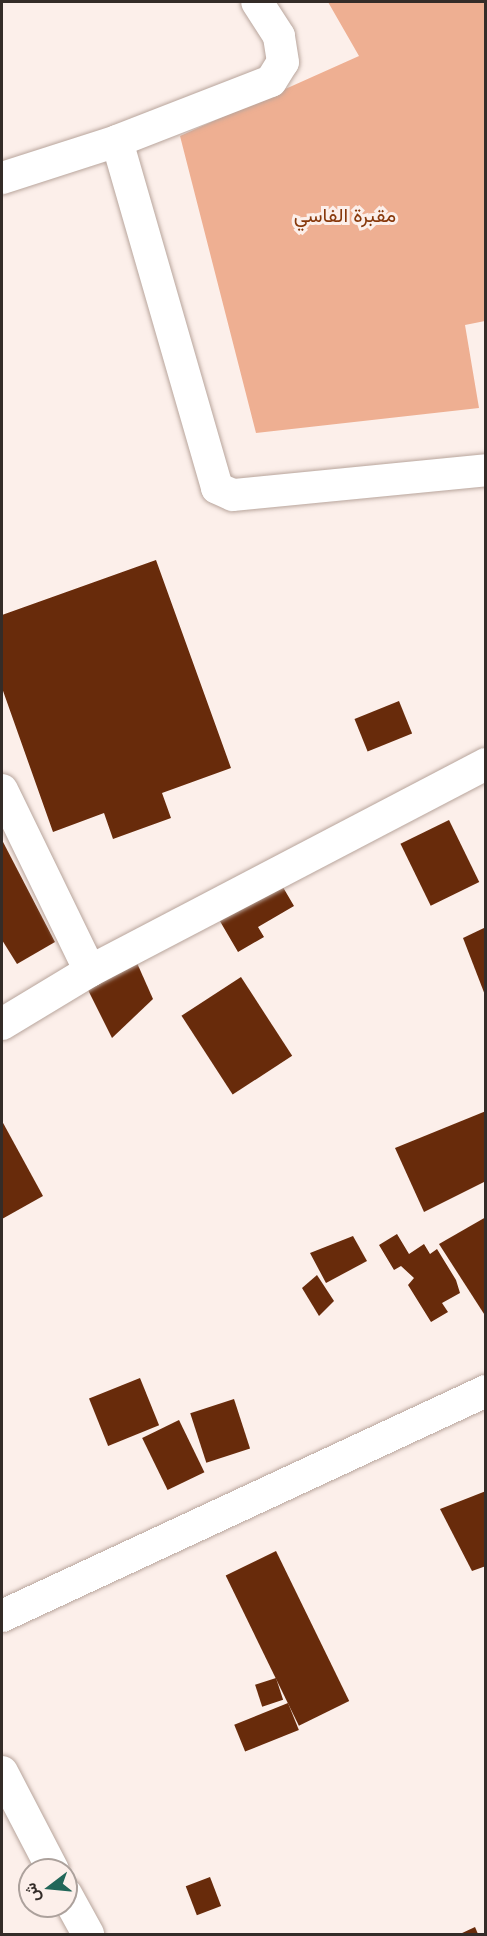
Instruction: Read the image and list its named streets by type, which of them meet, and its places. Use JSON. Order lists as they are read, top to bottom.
{
  "parks": ["مقبرة الفاسي"],
  "north": "left"
}
